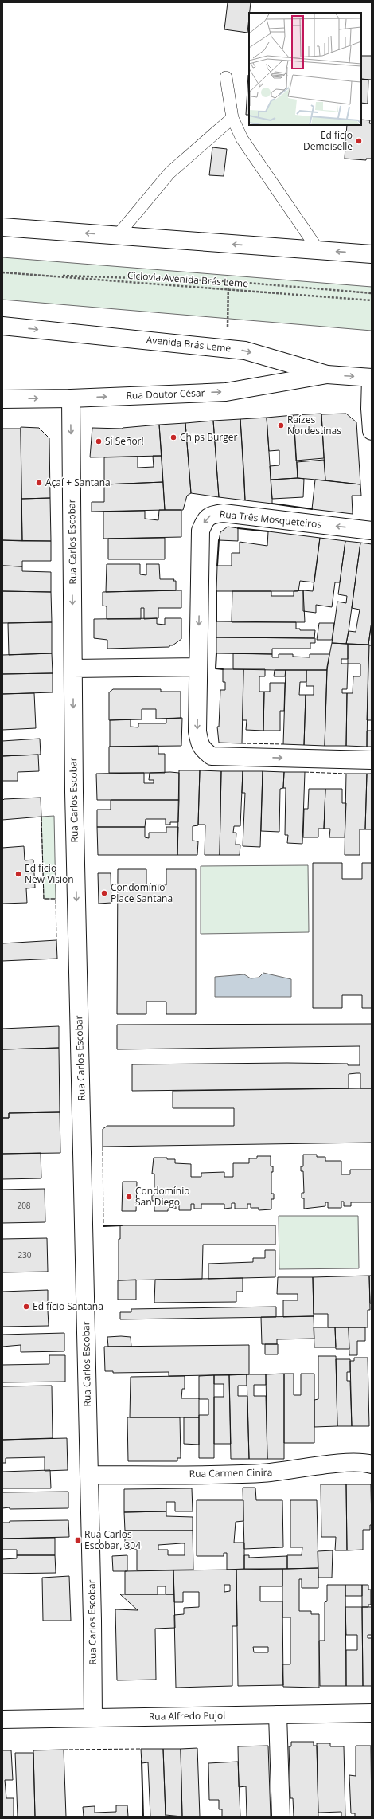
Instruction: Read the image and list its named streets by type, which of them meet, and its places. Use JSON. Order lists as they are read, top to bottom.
{
  "streets": {
    "street": [
      "Avenida Brás Leme",
      "Rua Doutor César",
      "Rua Três Mosqueteiros",
      "Rua Carlos Escobar",
      "Rua Carmen Cinira",
      "Rua Alfredo Pujol"
    ],
    "path": ["Ciclovia Avenida Brás Leme"]
  },
  "crossings": [
    ["Avenida Brás Leme", "Rua Doutor César"],
    ["Rua Doutor César", "Rua Carlos Escobar"],
    ["Rua Carlos Escobar", "Rua Carmen Cinira"],
    ["Rua Carlos Escobar", "Rua Alfredo Pujol"]
  ],
  "one_way": ["Rua Carlos Escobar"],
  "places": {
    "other": [
      "Edifício Demoiselle",
      "Raízes Nordestinas",
      "Chips Burger",
      "Sí Señor!",
      "Açaí + Santana",
      "Edifício New Vision",
      "Condomínio Place Santana",
      "Condomínio San Diego",
      "Edifício Santana"
    ],
    "transit": ["Rua Carlos Escobar, 304"]
  },
  "house_numbers": ["208", "230"]
}
